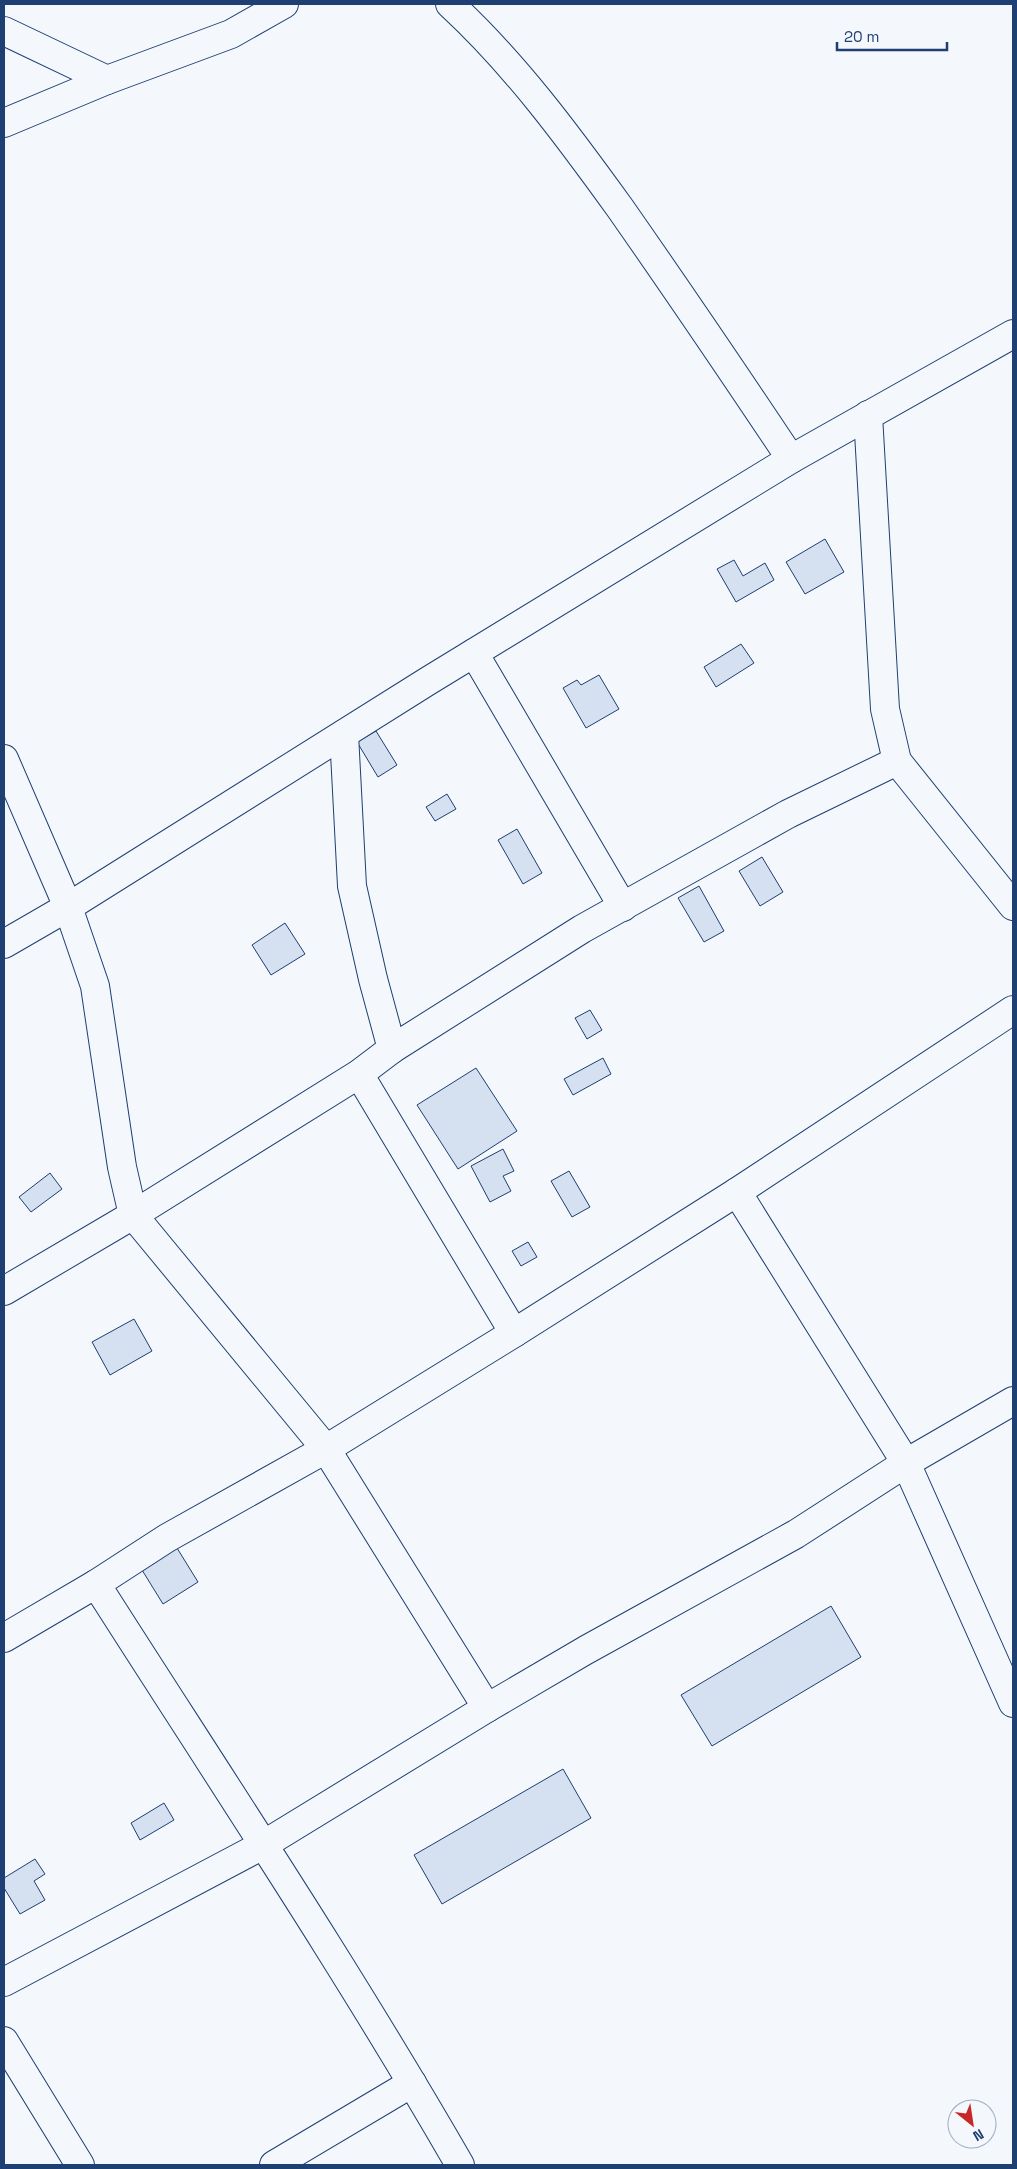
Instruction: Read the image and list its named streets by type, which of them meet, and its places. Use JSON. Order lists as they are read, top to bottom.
{
  "scale_bar": "20 m",
  "north": "bottom right"
}
